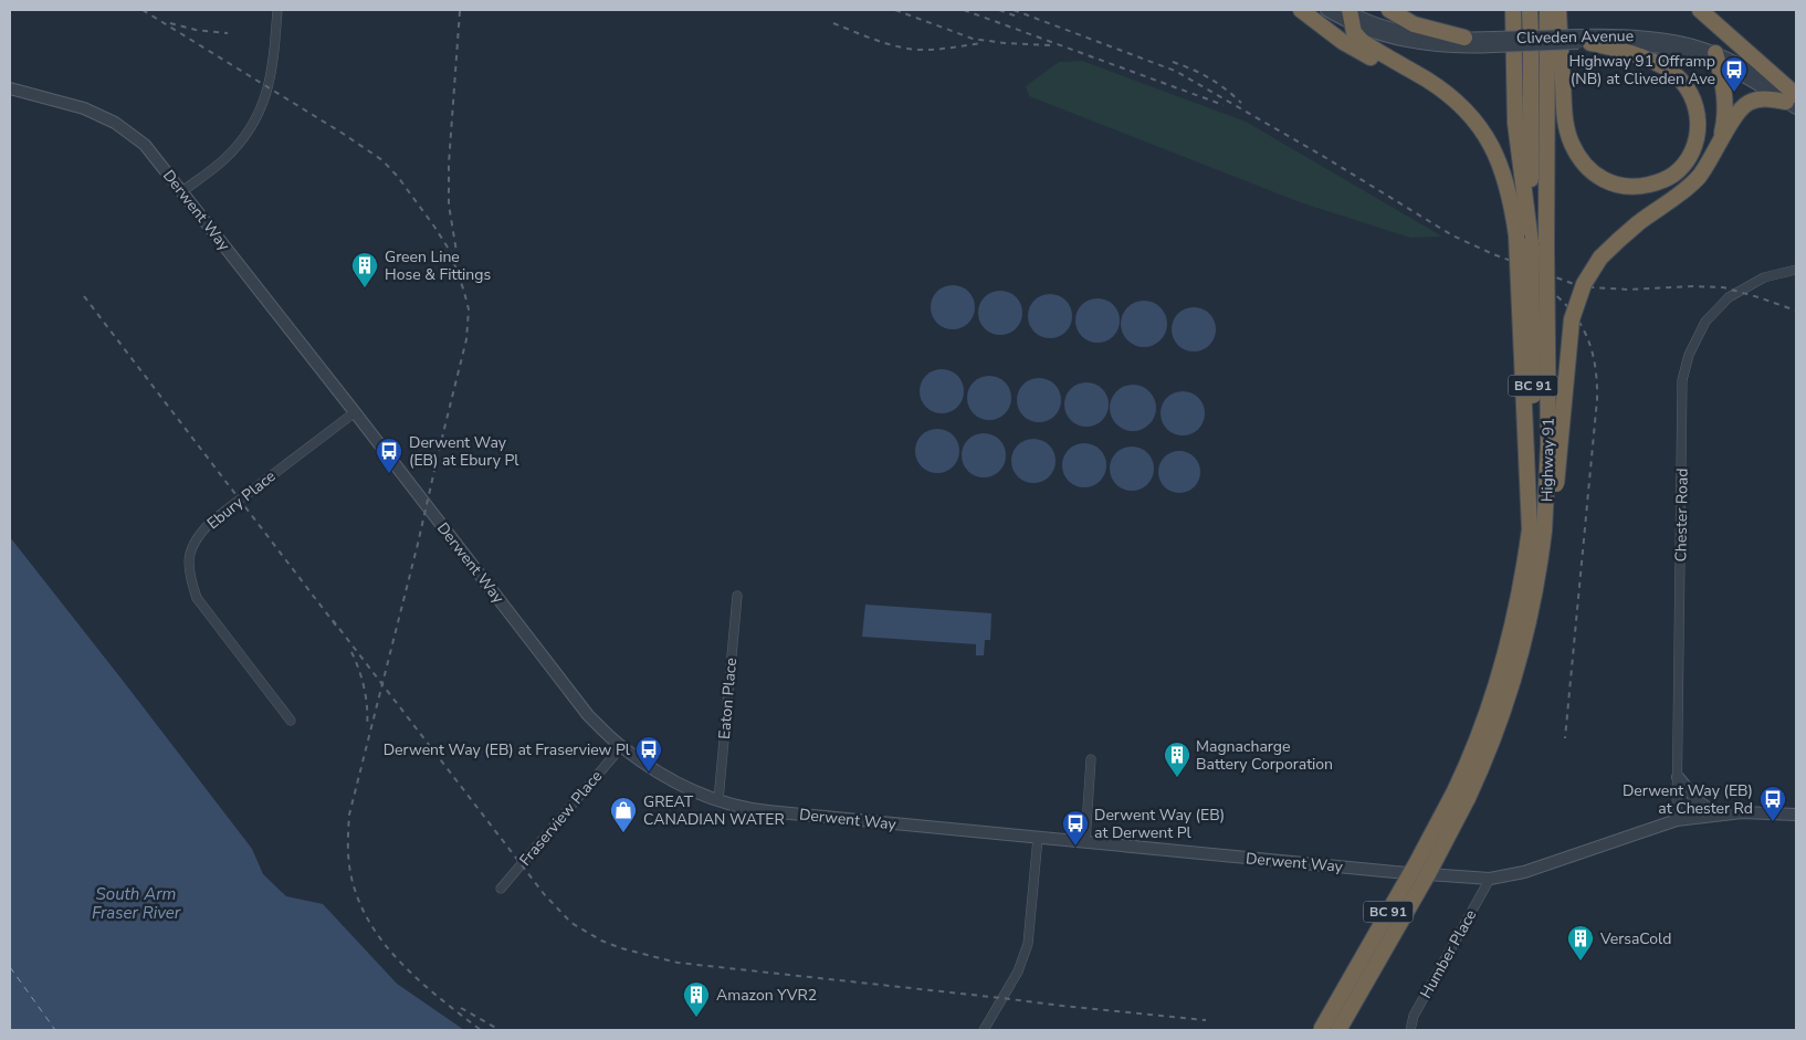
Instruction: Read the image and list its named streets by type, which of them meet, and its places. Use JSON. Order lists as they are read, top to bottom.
{
  "streets": {
    "highway": ["BC 91", "Highway 91"],
    "street": [
      "Cliveden Avenue",
      "Derwent Way",
      "Ebury Place",
      "Chester Road",
      "Eaton Place",
      "Fraserview Place",
      "Humber Place"
    ]
  },
  "crossings": [
    ["Derwent Way", "Ebury Place"],
    ["Derwent Way", "Chester Road"],
    ["Derwent Way", "Eaton Place"],
    ["Derwent Way", "Fraserview Place"],
    ["Derwent Way", "Humber Place"],
    ["BC 91", "Highway 91"]
  ],
  "water": ["South Arm Fraser River"],
  "places": {
    "bus stop": [
      "Highway 91 Offramp (NB) at Cliveden Ave",
      "Derwent Way (EB) at Ebury Pl",
      "Derwent Way (EB) at Fraserview Pl",
      "Derwent Way (EB) at Chester Rd",
      "Derwent Way (EB) at Derwent Pl"
    ],
    "building": [
      "Green Line Hose & Fittings",
      "Magnacharge Battery Corporation",
      "VersaCold",
      "Amazon YVR2"
    ],
    "shop": ["GREAT CANADIAN WATER"]
  }
}
